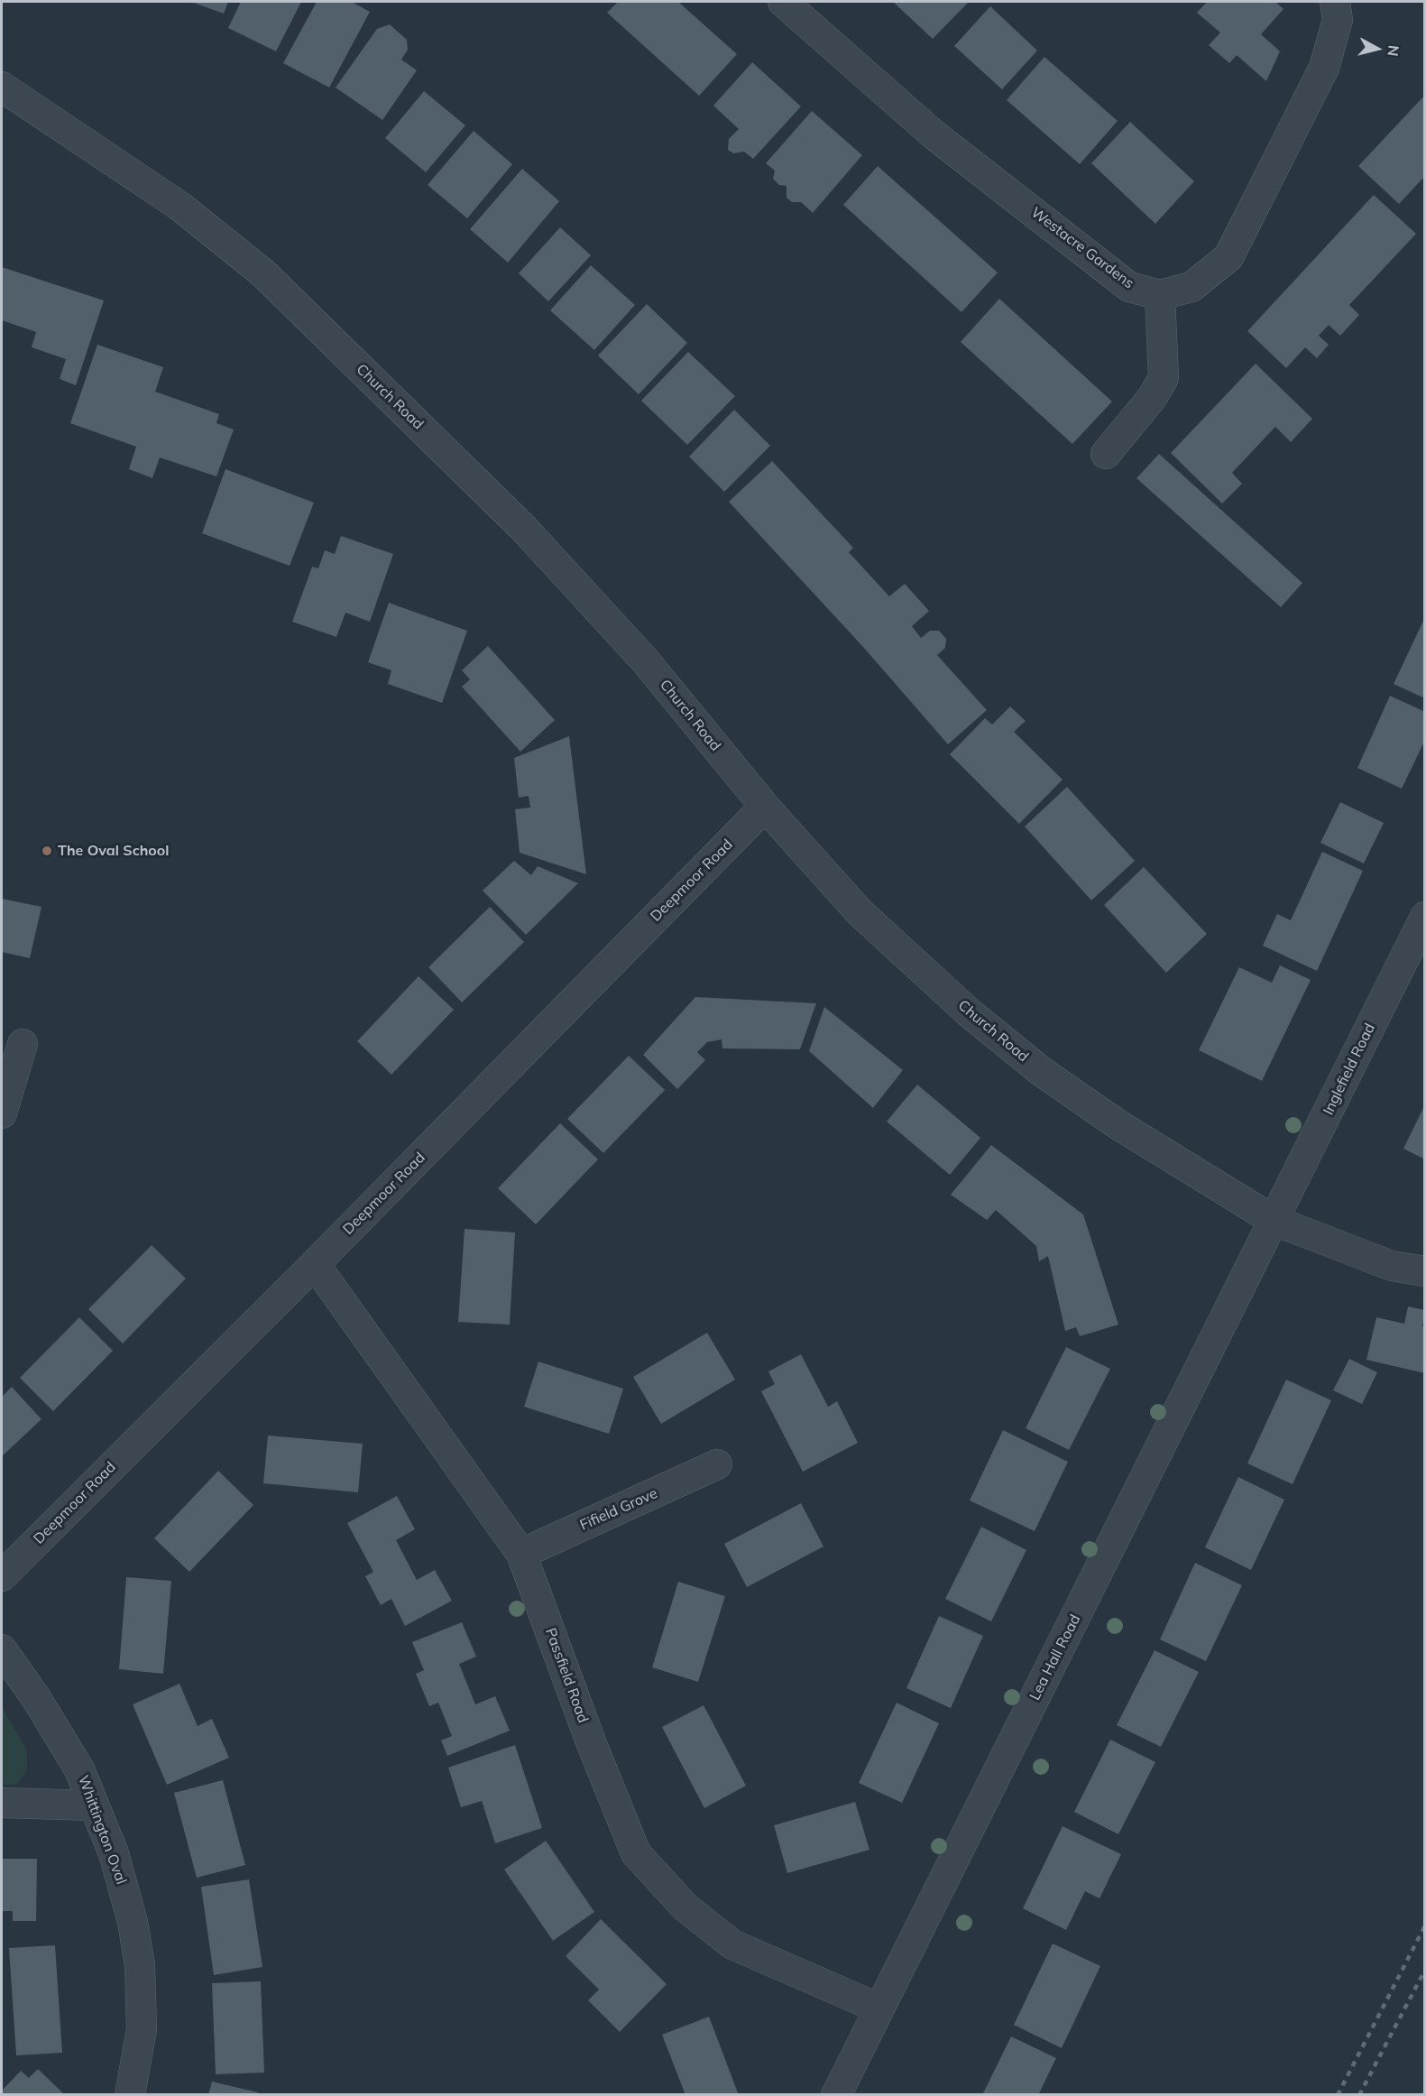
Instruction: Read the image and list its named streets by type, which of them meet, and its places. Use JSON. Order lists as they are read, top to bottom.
{
  "streets": {
    "street": [
      "Westacre Gardens",
      "Church Road",
      "Deepmoor Road",
      "Inglefield Road",
      "Fifield Grove",
      "Lea Hall Road",
      "Passfield Road",
      "Whittington Oval"
    ]
  },
  "crossings": [
    ["Church Road", "Deepmoor Road"],
    ["Church Road", "Inglefield Road"],
    ["Church Road", "Lea Hall Road"],
    ["Deepmoor Road", "Passfield Road"],
    ["Inglefield Road", "Lea Hall Road"],
    ["Fifield Grove", "Passfield Road"],
    ["Lea Hall Road", "Passfield Road"]
  ],
  "places": ["The Oval School"],
  "north": "right"
}
